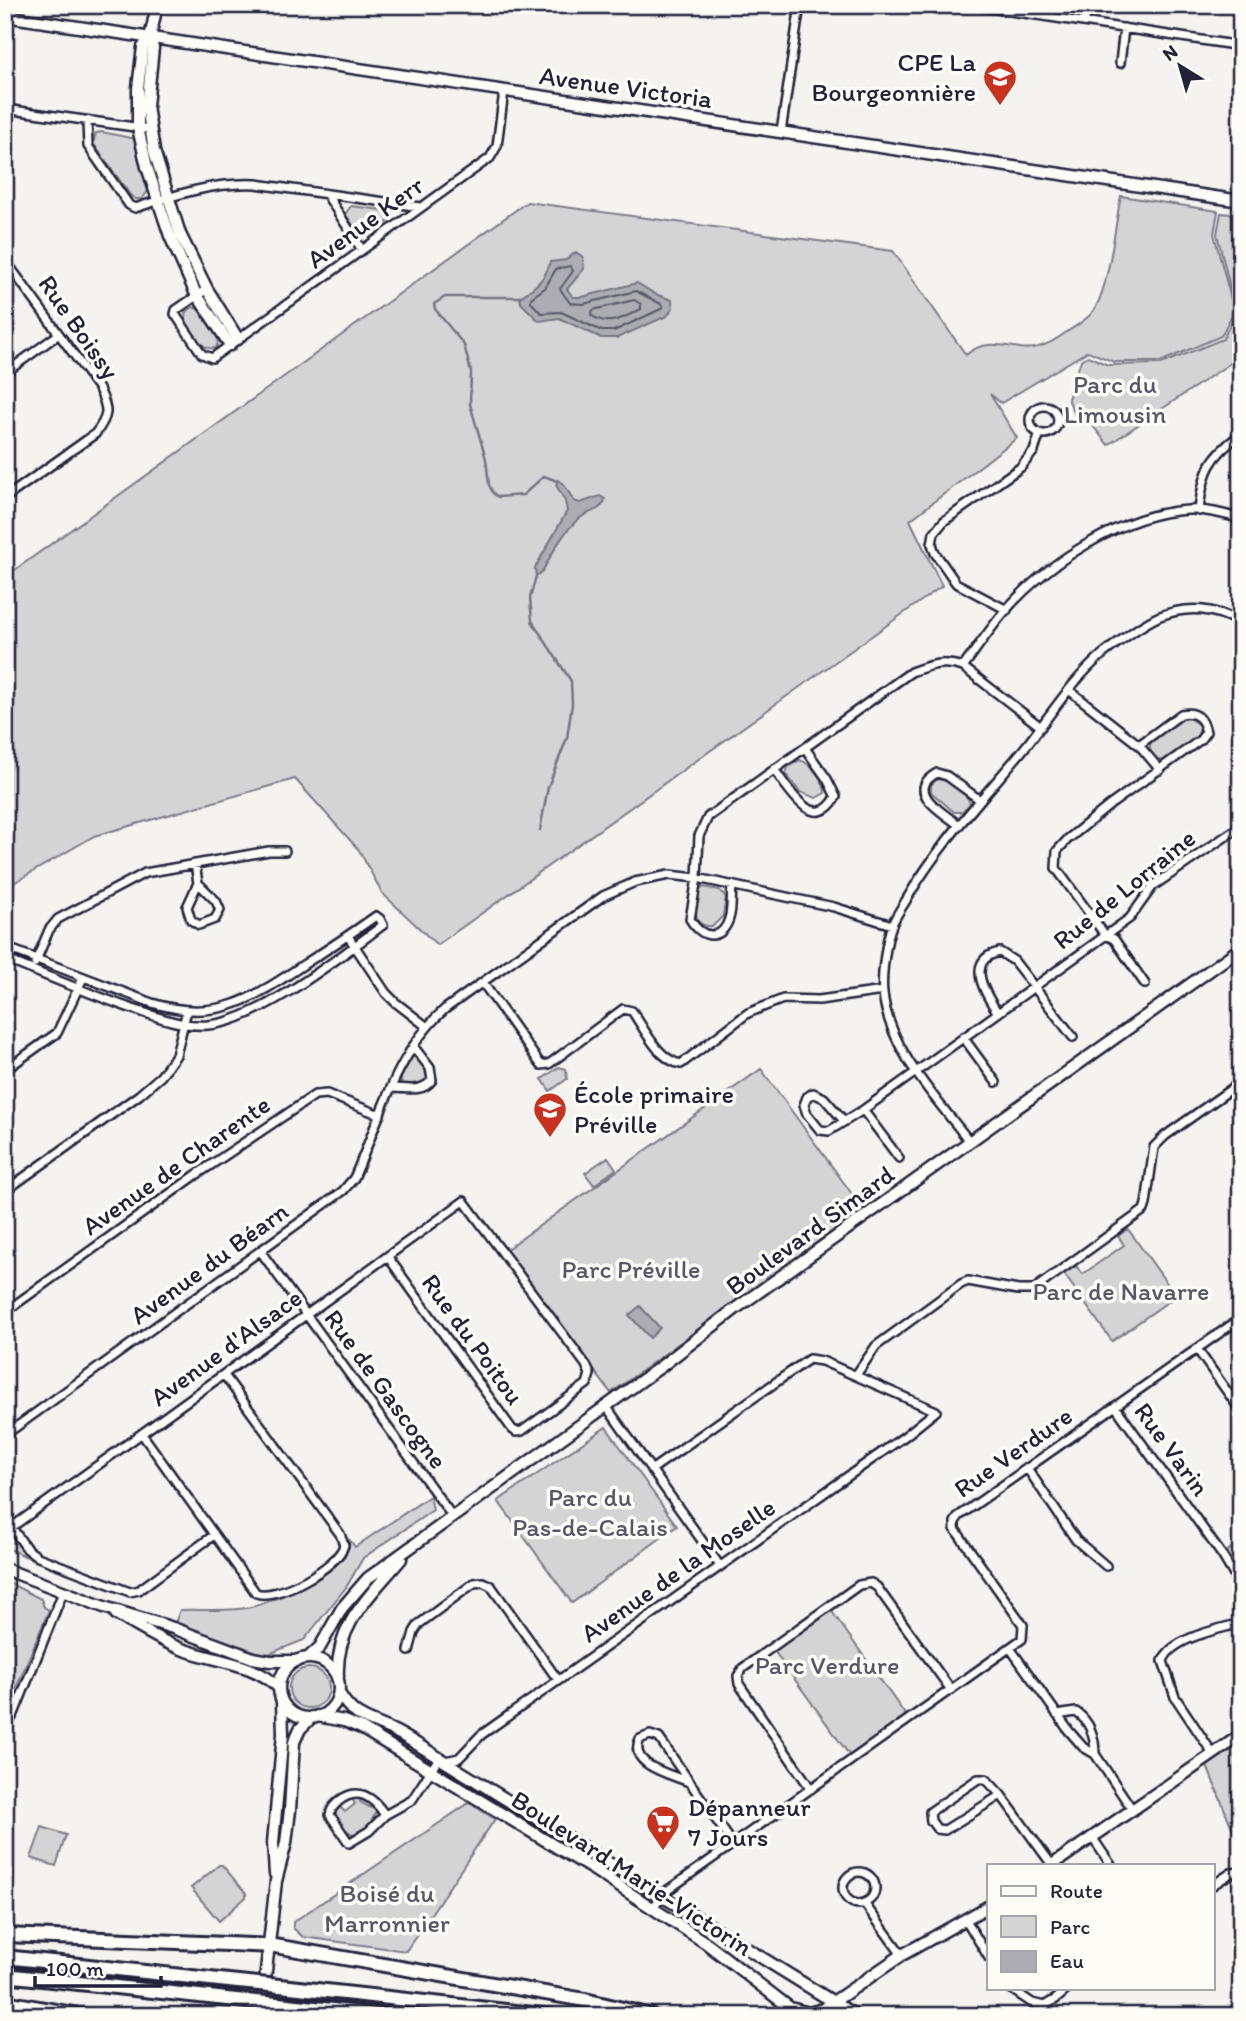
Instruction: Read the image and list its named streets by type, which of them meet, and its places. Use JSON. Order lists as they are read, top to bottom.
{
  "streets": {
    "street": [
      "Avenue Victoria",
      "Avenue Kerr",
      "Rue Boissy",
      "Rue de Lorraine",
      "Avenue de Charente",
      "Boulevard Simard",
      "Avenue du Béarn",
      "Rue du Poitou",
      "Avenue d'Alsace",
      "Rue de Gascogne",
      "Rue Varin",
      "Rue Verdure",
      "Avenue de la Moselle",
      "Boulevard Marie-Victorin"
    ]
  },
  "crossings": [
    ["Avenue Victoria", "Avenue Kerr"],
    ["Avenue de Charente", "Avenue du Béarn"],
    ["Boulevard Simard", "Rue de Gascogne"],
    ["Boulevard Simard", "Boulevard Marie-Victorin"],
    ["Avenue du Béarn", "Rue de Gascogne"],
    ["Rue du Poitou", "Avenue d'Alsace"],
    ["Avenue d'Alsace", "Rue de Gascogne"],
    ["Rue Varin", "Rue Verdure"],
    ["Avenue de la Moselle", "Boulevard Marie-Victorin"]
  ],
  "parks": [
    "Parc du Limousin",
    "Parc Préville",
    "Parc de Navarre",
    "Parc du Pas-de-Calais",
    "Parc Verdure",
    "Boisé du Marronnier"
  ],
  "places": {
    "school or university": ["CPE La Bourgeonnière", "École primaire Préville"],
    "supermarket": ["Dépanneur 7 Jours"]
  },
  "legend": ["Route", "Parc", "Eau"],
  "scale_bar": "100 m",
  "north": "top left"
}
